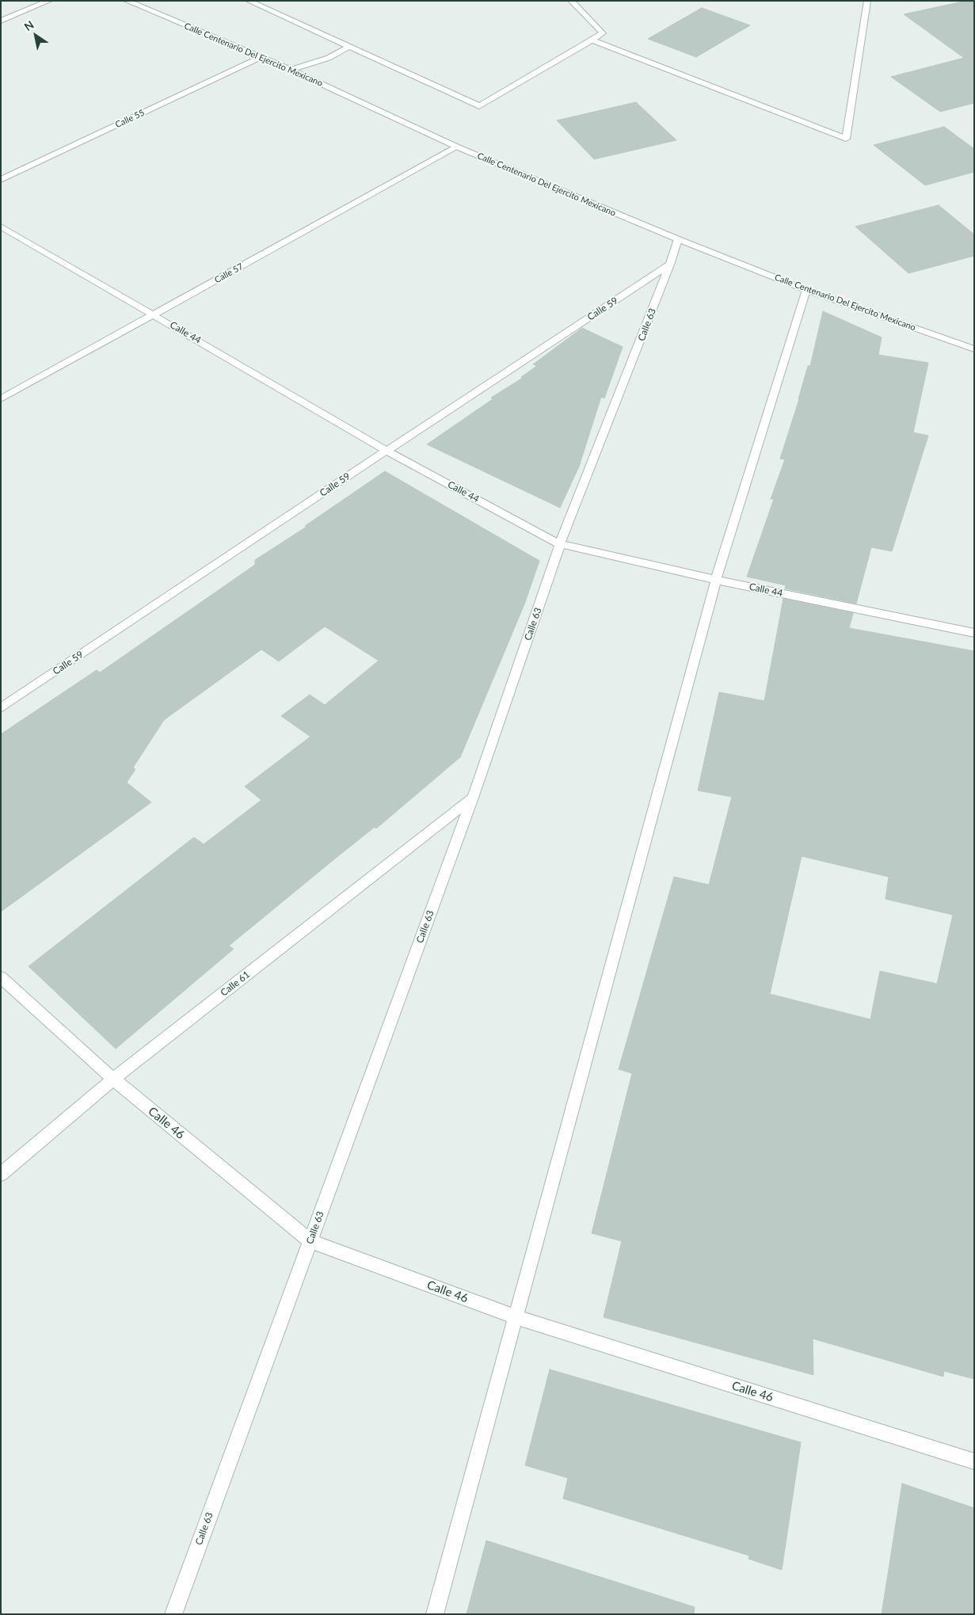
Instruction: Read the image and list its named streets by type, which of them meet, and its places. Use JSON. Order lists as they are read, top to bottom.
{
  "streets": {
    "street": [
      "Calle Centenario Del Ejercito Mexicano",
      "Calle 55",
      "Calle 57",
      "Calle 59",
      "Calle 63",
      "Calle 44",
      "Calle 61",
      "Calle 46"
    ]
  },
  "crossings": [
    ["Calle Centenario Del Ejercito Mexicano", "Calle 55"],
    ["Calle Centenario Del Ejercito Mexicano", "Calle 57"],
    ["Calle Centenario Del Ejercito Mexicano", "Calle 63"],
    ["Calle 57", "Calle 44"],
    ["Calle 59", "Calle 63"],
    ["Calle 59", "Calle 44"],
    ["Calle 63", "Calle 44"],
    ["Calle 63", "Calle 61"],
    ["Calle 63", "Calle 46"],
    ["Calle 61", "Calle 46"]
  ],
  "north": "top left"
}
